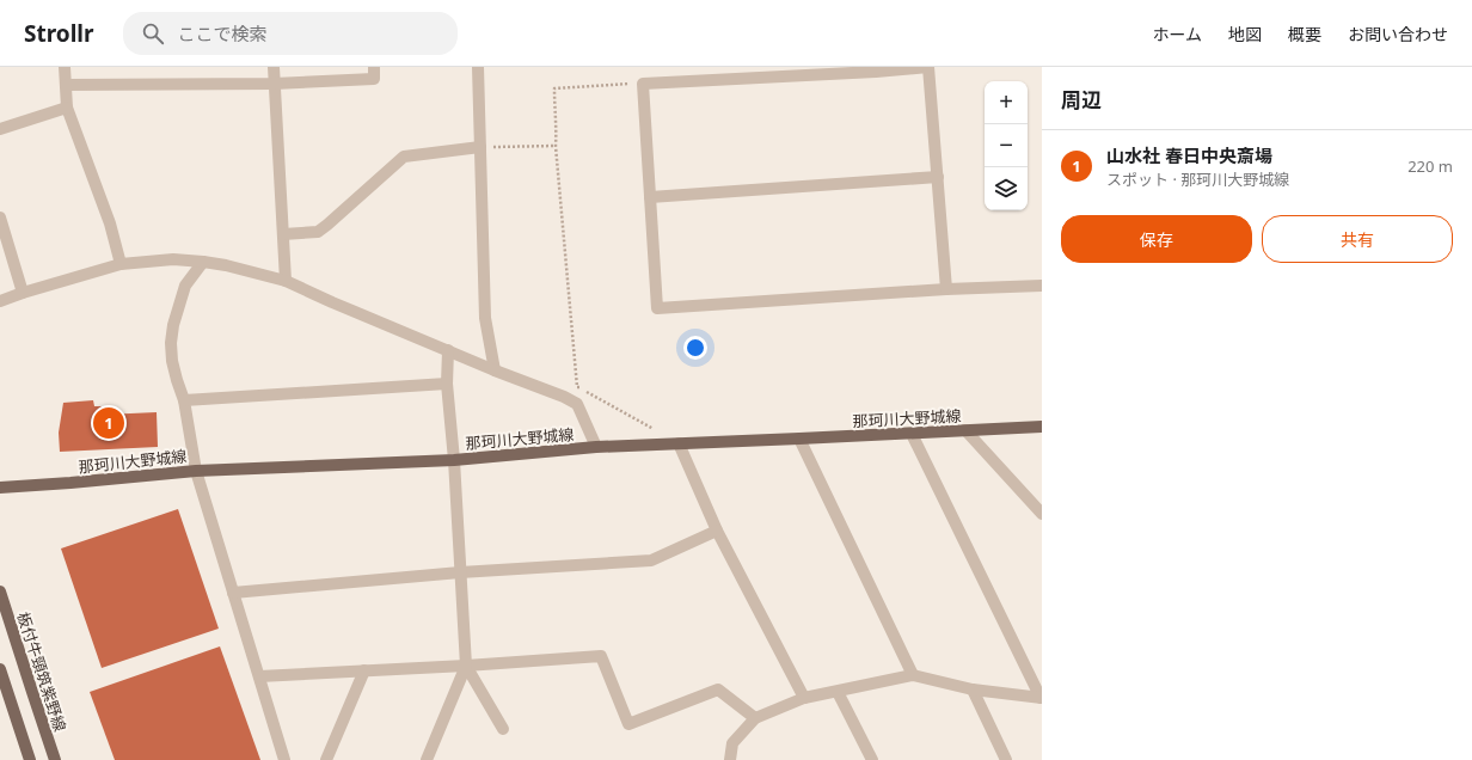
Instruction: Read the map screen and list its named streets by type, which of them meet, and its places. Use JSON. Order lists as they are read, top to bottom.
{
  "streets": {
    "main road": ["那珂川大野城線", "板付牛頸筑紫野線"]
  },
  "page": {
    "header": "Strollr",
    "search": "ここで検索",
    "nav": [
      "ホーム",
      "地図",
      "概要",
      "お問い合わせ"
    ],
    "heading": "周辺",
    "map_buttons": ["+", "−"],
    "list": [
      {
        "mark": "1",
        "name": "山水社 春日中央斎場",
        "note": "スポット · 那珂川大野城線",
        "value": "220 m"
      }
    ],
    "buttons": ["保存", "共有"],
    "pins": "1"
  }
}
